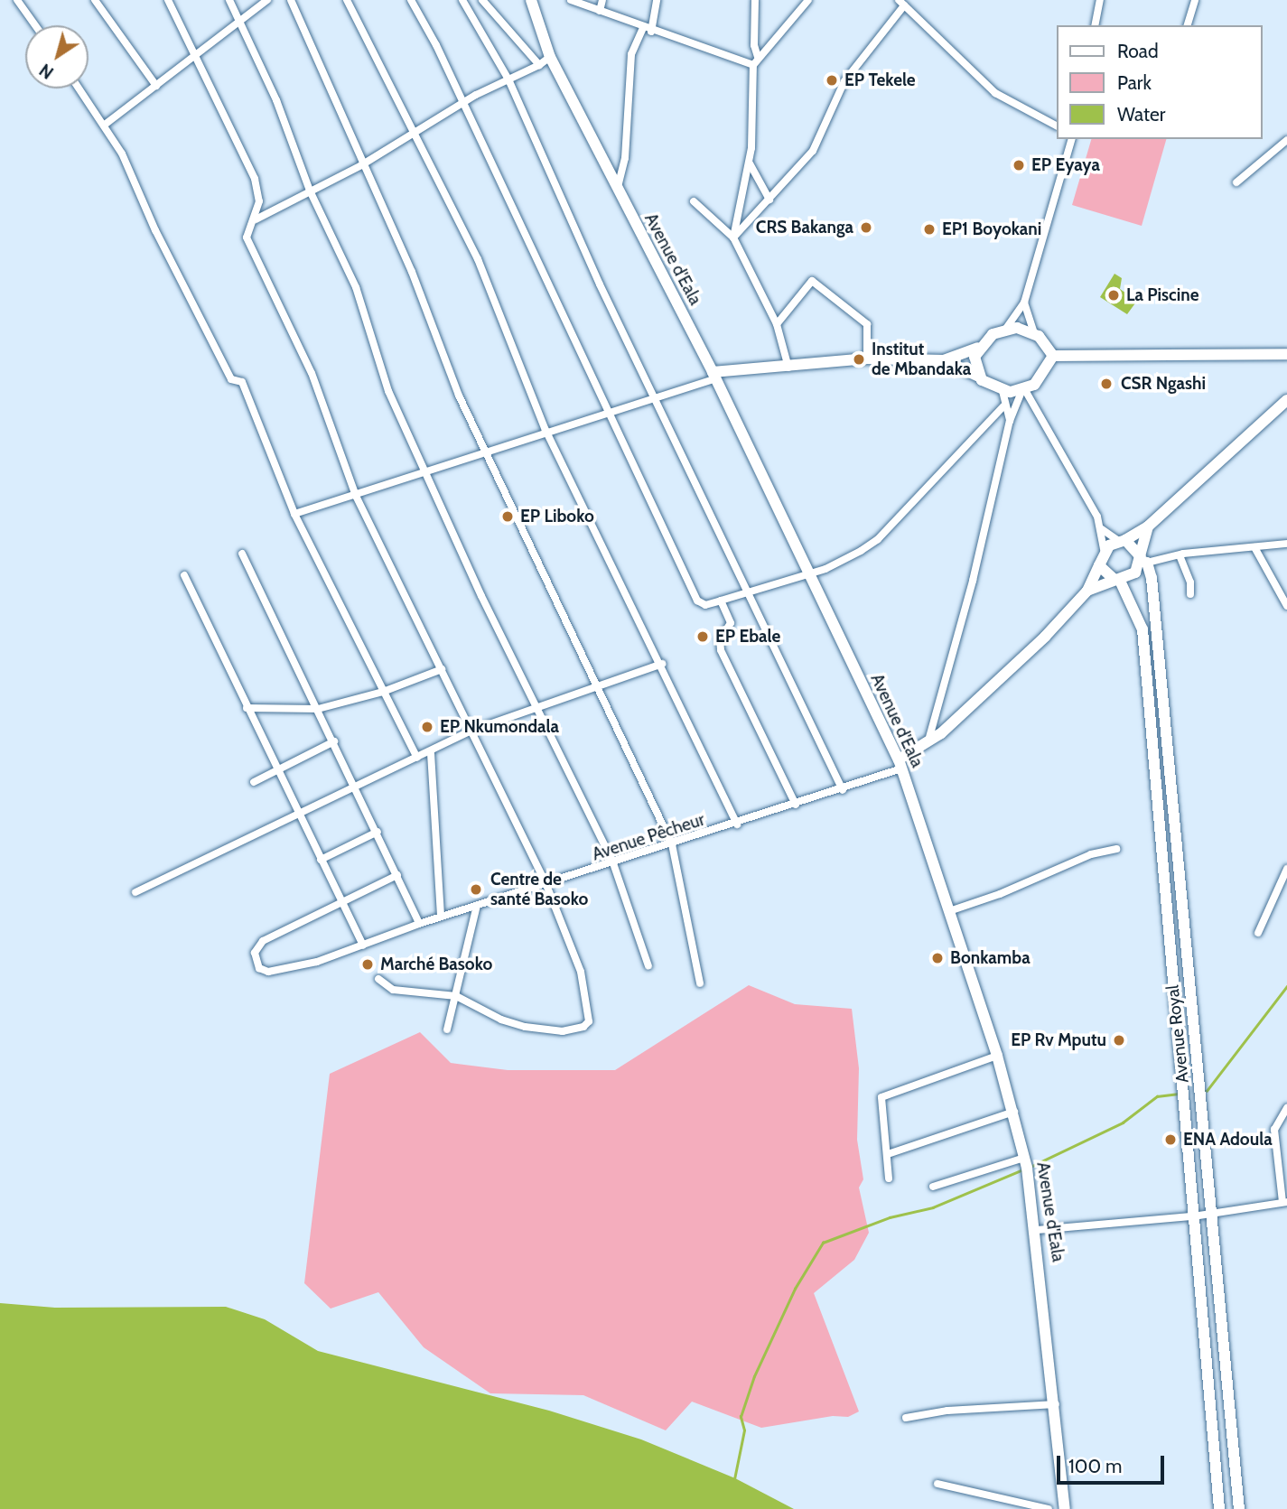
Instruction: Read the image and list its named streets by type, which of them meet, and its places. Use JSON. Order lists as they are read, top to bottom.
{
  "streets": {
    "street": ["Avenue d'Eala", "Avenue Pêcheur", "Avenue Royal"]
  },
  "crossings": [
    ["Avenue d'Eala", "Avenue Pêcheur"]
  ],
  "places": [
    "EP Tekele",
    "EP Eyaya",
    "CRS Bakanga",
    "EP1 Boyokani",
    "La Piscine",
    "Institut de Mbandaka",
    "CSR Ngashi",
    "EP Liboko",
    "EP Ebale",
    "EP Nkumondala",
    "Centre de santé Basoko",
    "Bonkamba",
    "Marché Basoko",
    "EP Rv Mputu",
    "ENA Adoula"
  ],
  "legend": ["Road", "Park", "Water"],
  "scale_bar": "100 m",
  "north": "bottom left"
}
